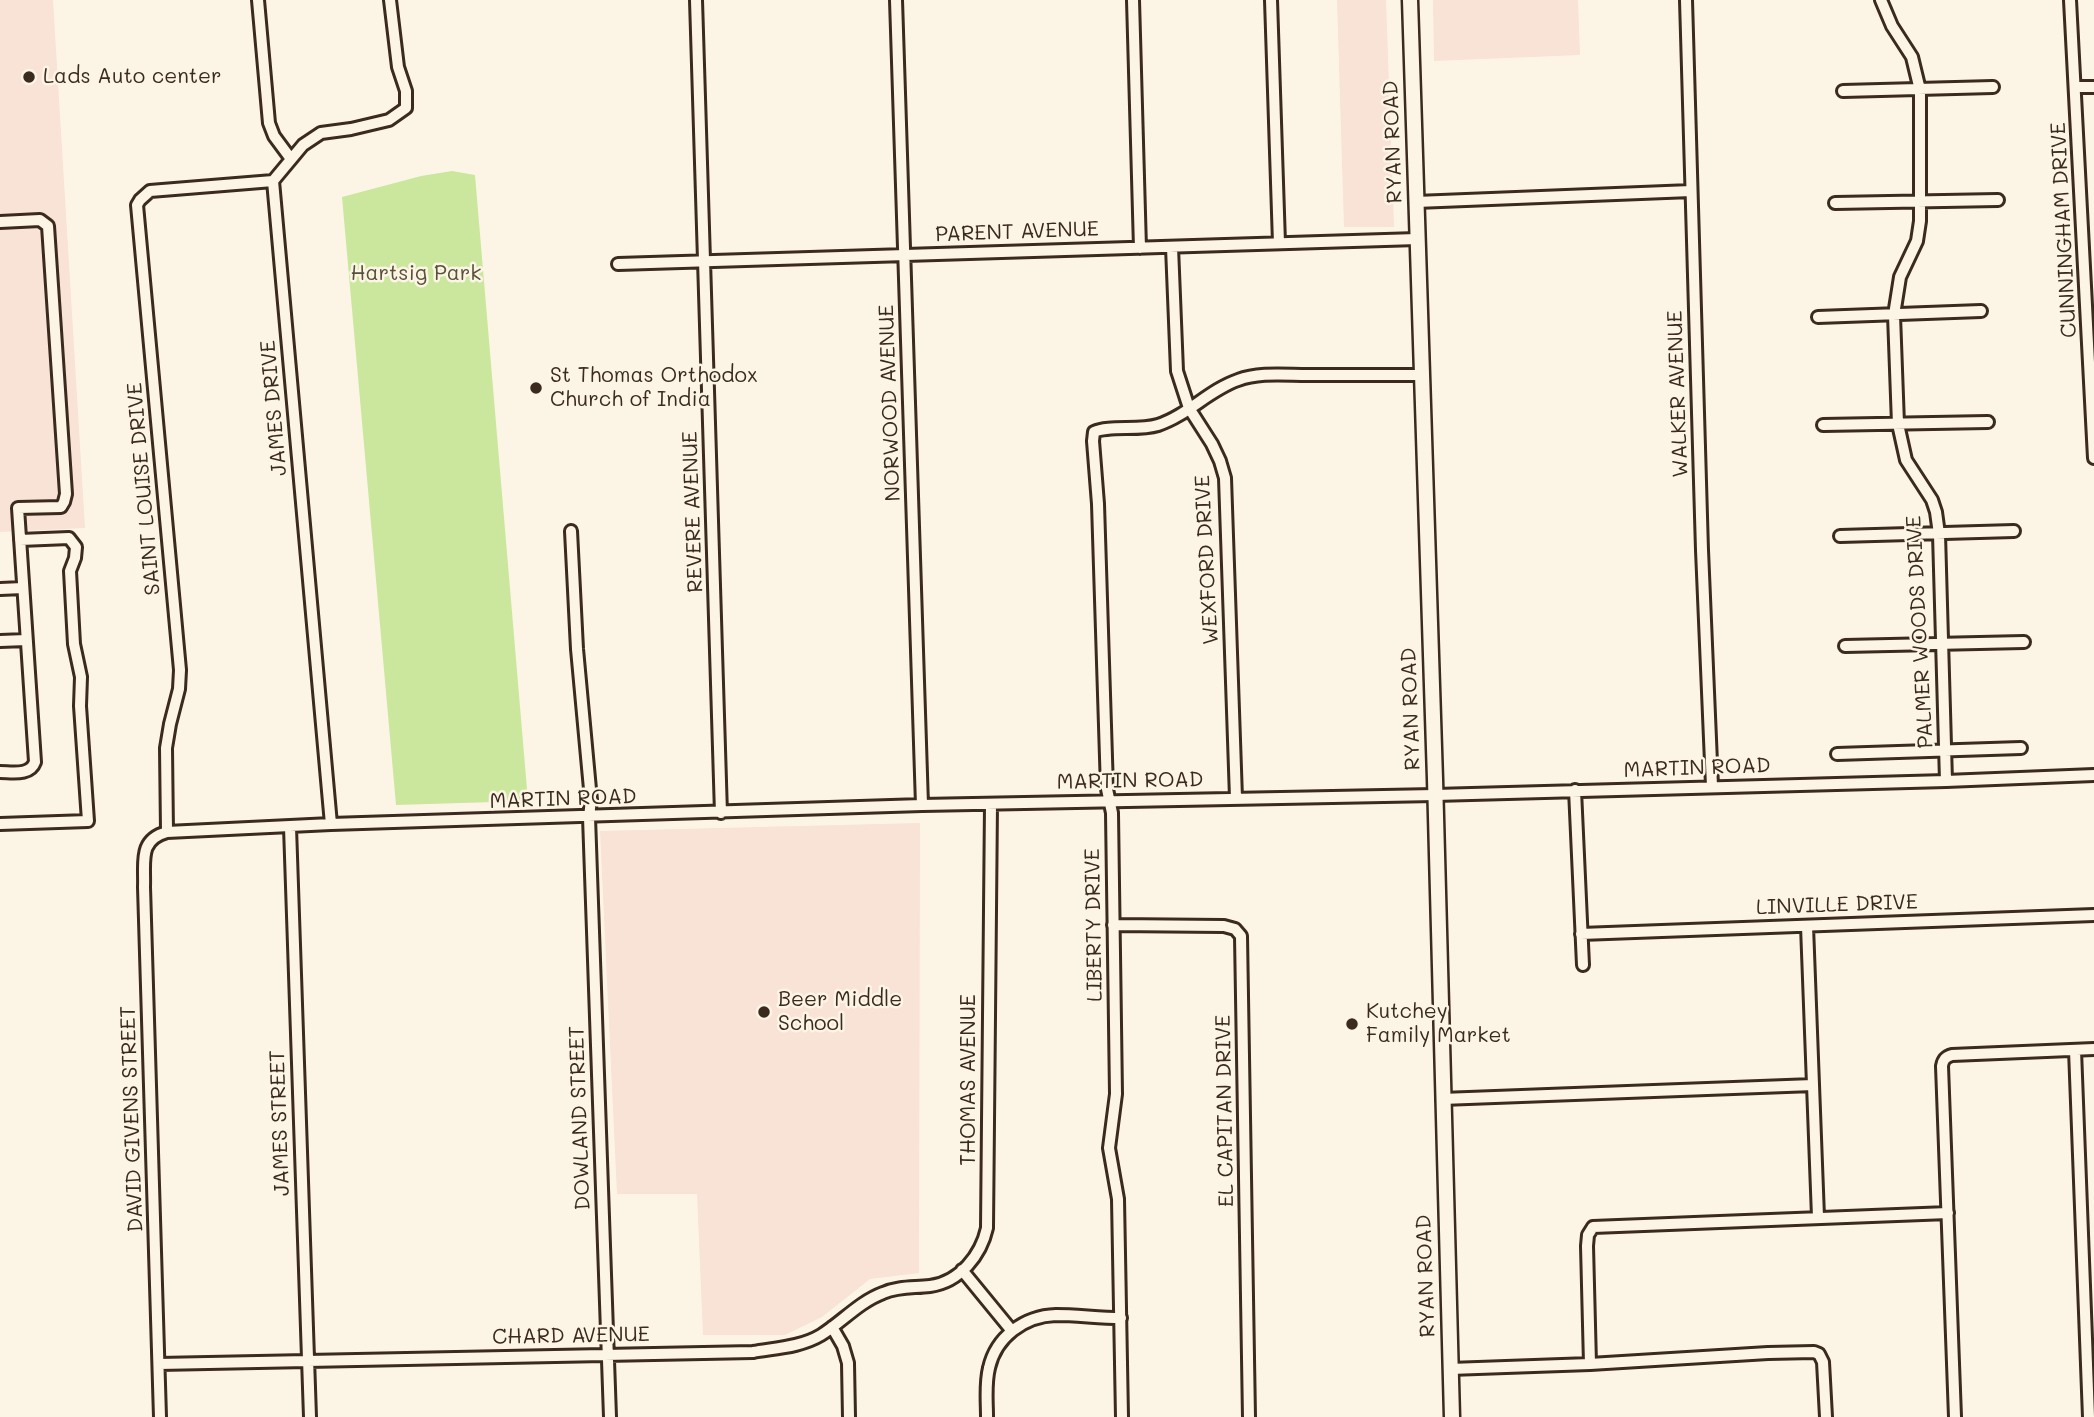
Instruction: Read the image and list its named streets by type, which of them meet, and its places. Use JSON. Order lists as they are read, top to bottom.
{
  "streets": {
    "main road": ["RYAN ROAD"],
    "street": [
      "CUNNINGHAM DRIVE",
      "PARENT AVENUE",
      "WALKER AVENUE",
      "NORWOOD AVENUE",
      "JAMES DRIVE",
      "SAINT LOUISE DRIVE",
      "REVERE AVENUE",
      "WEXFORD DRIVE",
      "PALMER WOODS DRIVE",
      "MARTIN ROAD",
      "LINVILLE DRIVE",
      "LIBERTY DRIVE",
      "THOMAS AVENUE",
      "EL CAPITAN DRIVE",
      "DOWLAND STREET",
      "DAVID GIVENS STREET",
      "JAMES STREET",
      "CHARD AVENUE"
    ]
  },
  "crossings": [
    ["RYAN ROAD", "PARENT AVENUE"],
    ["RYAN ROAD", "MARTIN ROAD"],
    ["PARENT AVENUE", "NORWOOD AVENUE"],
    ["PARENT AVENUE", "REVERE AVENUE"],
    ["PARENT AVENUE", "WEXFORD DRIVE"],
    ["WALKER AVENUE", "MARTIN ROAD"],
    ["NORWOOD AVENUE", "MARTIN ROAD"],
    ["JAMES DRIVE", "SAINT LOUISE DRIVE"],
    ["JAMES DRIVE", "MARTIN ROAD"],
    ["SAINT LOUISE DRIVE", "MARTIN ROAD"],
    ["SAINT LOUISE DRIVE", "DAVID GIVENS STREET"],
    ["REVERE AVENUE", "MARTIN ROAD"],
    ["WEXFORD DRIVE", "MARTIN ROAD"],
    ["WEXFORD DRIVE", "LIBERTY DRIVE"],
    ["PALMER WOODS DRIVE", "MARTIN ROAD"],
    ["MARTIN ROAD", "LIBERTY DRIVE"],
    ["MARTIN ROAD", "THOMAS AVENUE"],
    ["MARTIN ROAD", "DOWLAND STREET"],
    ["MARTIN ROAD", "DAVID GIVENS STREET"],
    ["MARTIN ROAD", "JAMES STREET"],
    ["LIBERTY DRIVE", "EL CAPITAN DRIVE"],
    ["THOMAS AVENUE", "CHARD AVENUE"],
    ["DOWLAND STREET", "CHARD AVENUE"],
    ["DAVID GIVENS STREET", "CHARD AVENUE"],
    ["JAMES STREET", "CHARD AVENUE"]
  ],
  "parks": ["Hartsig Park"],
  "places": [
    "Lads Auto center",
    "St Thomas Orthodox Church of India",
    "Beer Middle School",
    "Kutchey Family Market"
  ]
}
